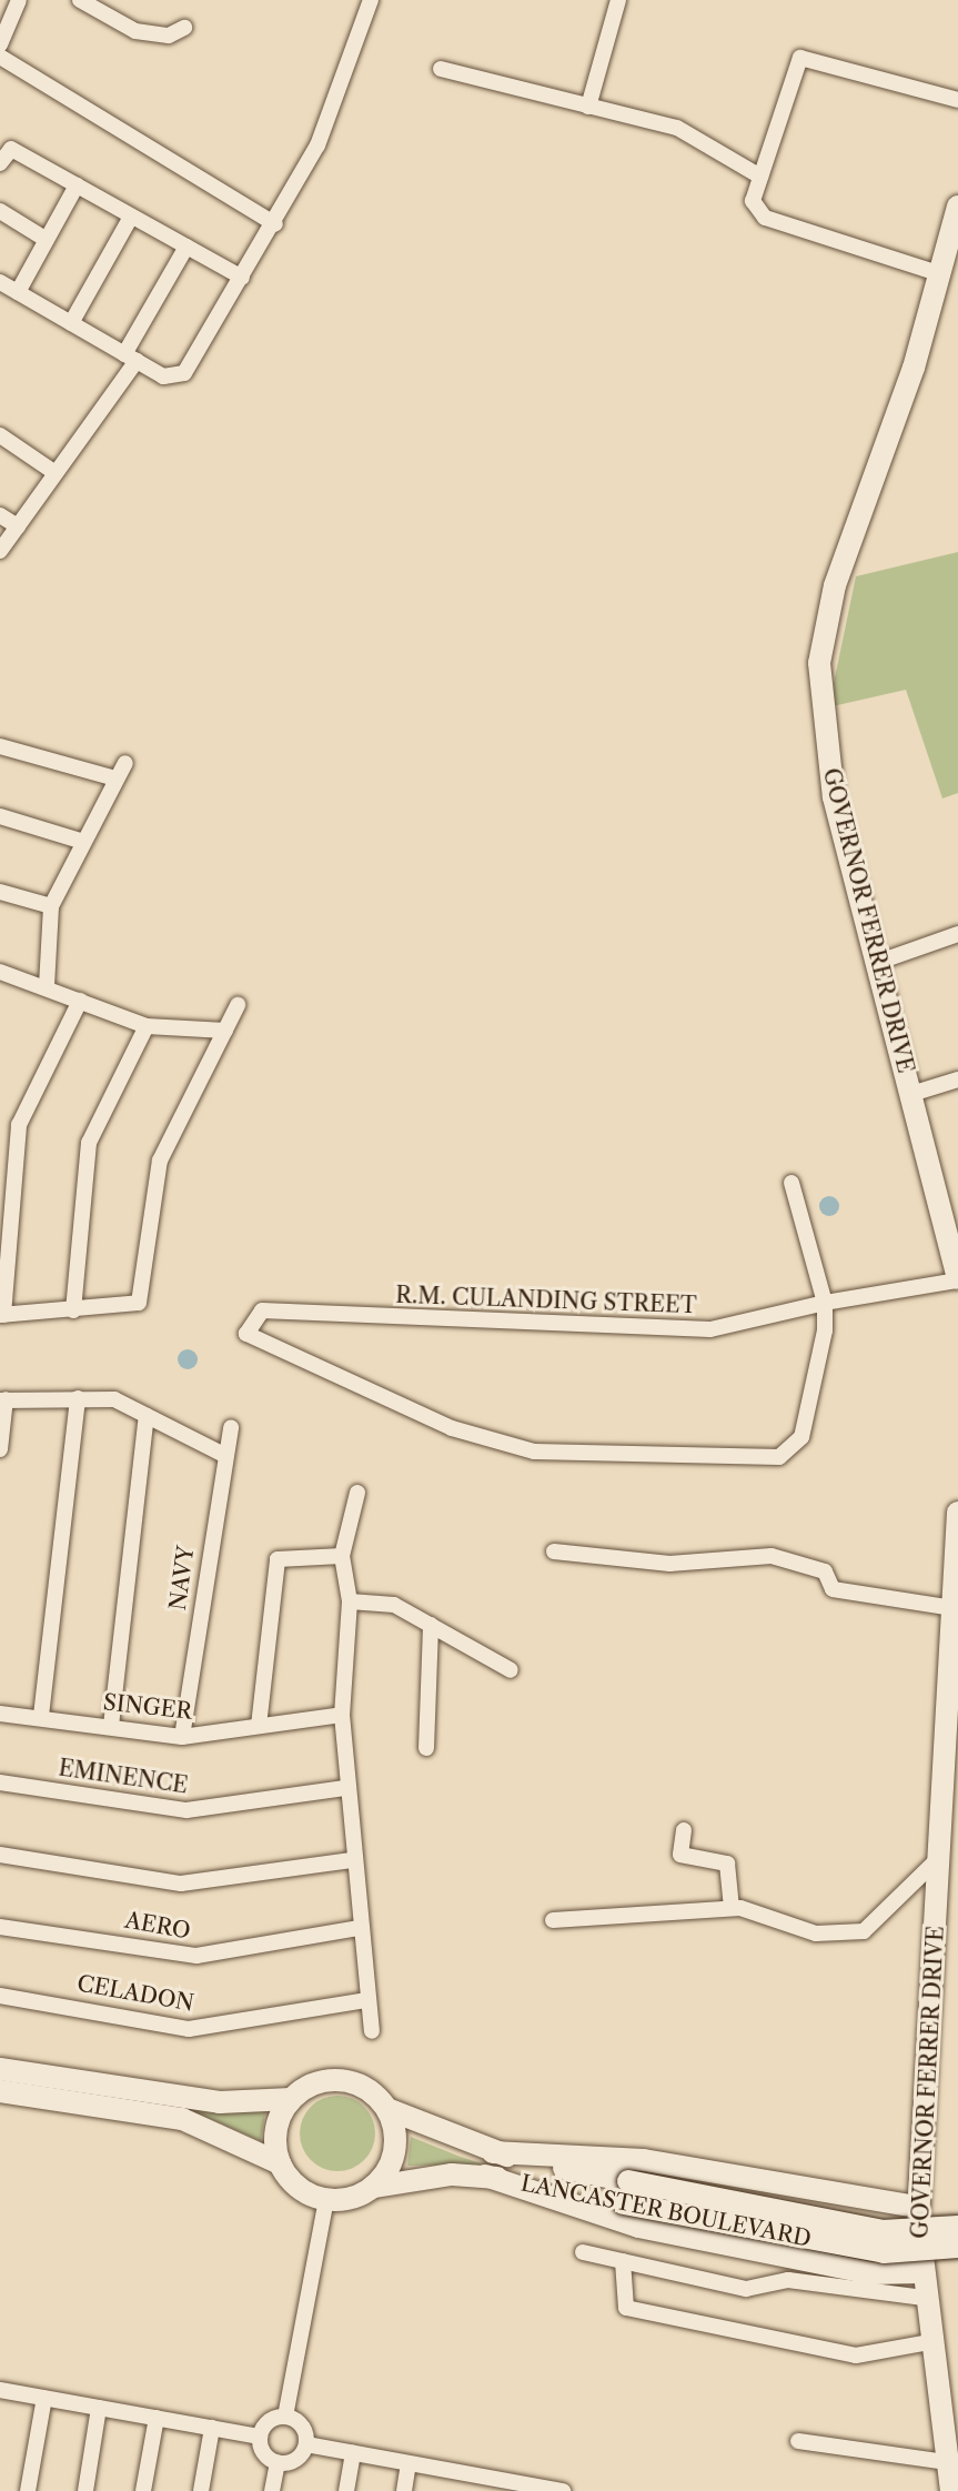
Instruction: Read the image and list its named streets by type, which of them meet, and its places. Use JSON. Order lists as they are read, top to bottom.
{
  "streets": {
    "main road": ["GOVERNOR FERRER DRIVE", "LANCASTER BOULEVARD"],
    "street": [
      "R.M. CULANDING STREET",
      "NAVY",
      "SINGER",
      "EMINENCE",
      "AERO",
      "CELADON"
    ]
  },
  "crossings": [
    ["GOVERNOR FERRER DRIVE", "R.M. CULANDING STREET"],
    ["NAVY", "SINGER"]
  ]
}
